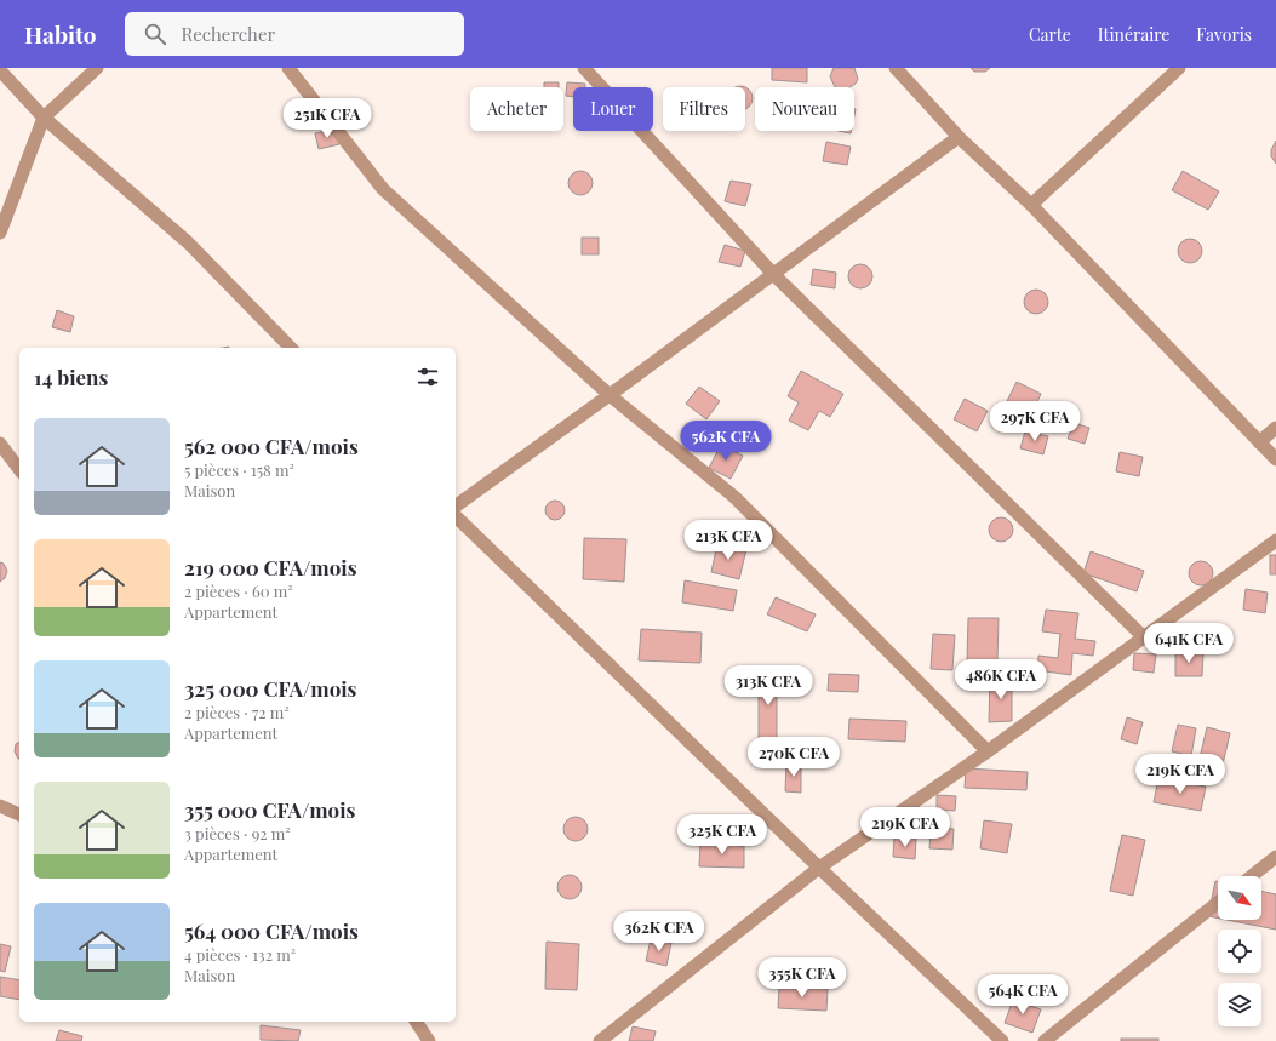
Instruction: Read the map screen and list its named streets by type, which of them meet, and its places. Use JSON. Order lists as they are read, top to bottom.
{
  "north": "bottom right",
  "page": {
    "header": "Habito",
    "search": "Rechercher",
    "nav": ["Carte", "Itinéraire", "Favoris"],
    "chip": [
      "Acheter",
      "Louer",
      "Filtres",
      "Nouveau"
    ],
    "price": [
      "251K CFA",
      "297K CFA",
      "562K CFA",
      "213K CFA",
      "641K CFA",
      "486K CFA",
      "313K CFA",
      "270K CFA",
      "219K CFA",
      "219K CFA",
      "325K CFA",
      "362K CFA",
      "355K CFA",
      "564K CFA"
    ],
    "heading": "14 biens",
    "list": [
      {
        "name": "562 000 CFA/mois",
        "note": "5 pièces · 158 m² · Maison"
      },
      {
        "name": "219 000 CFA/mois",
        "note": "2 pièces · 60 m² · Appartement"
      },
      {
        "name": "325 000 CFA/mois",
        "note": "2 pièces · 72 m² · Appartement"
      },
      {
        "name": "355 000 CFA/mois",
        "note": "3 pièces · 92 m² · Appartement"
      },
      {
        "name": "564 000 CFA/mois",
        "note": "4 pièces · 132 m² · Maison"
      }
    ]
  }
}
